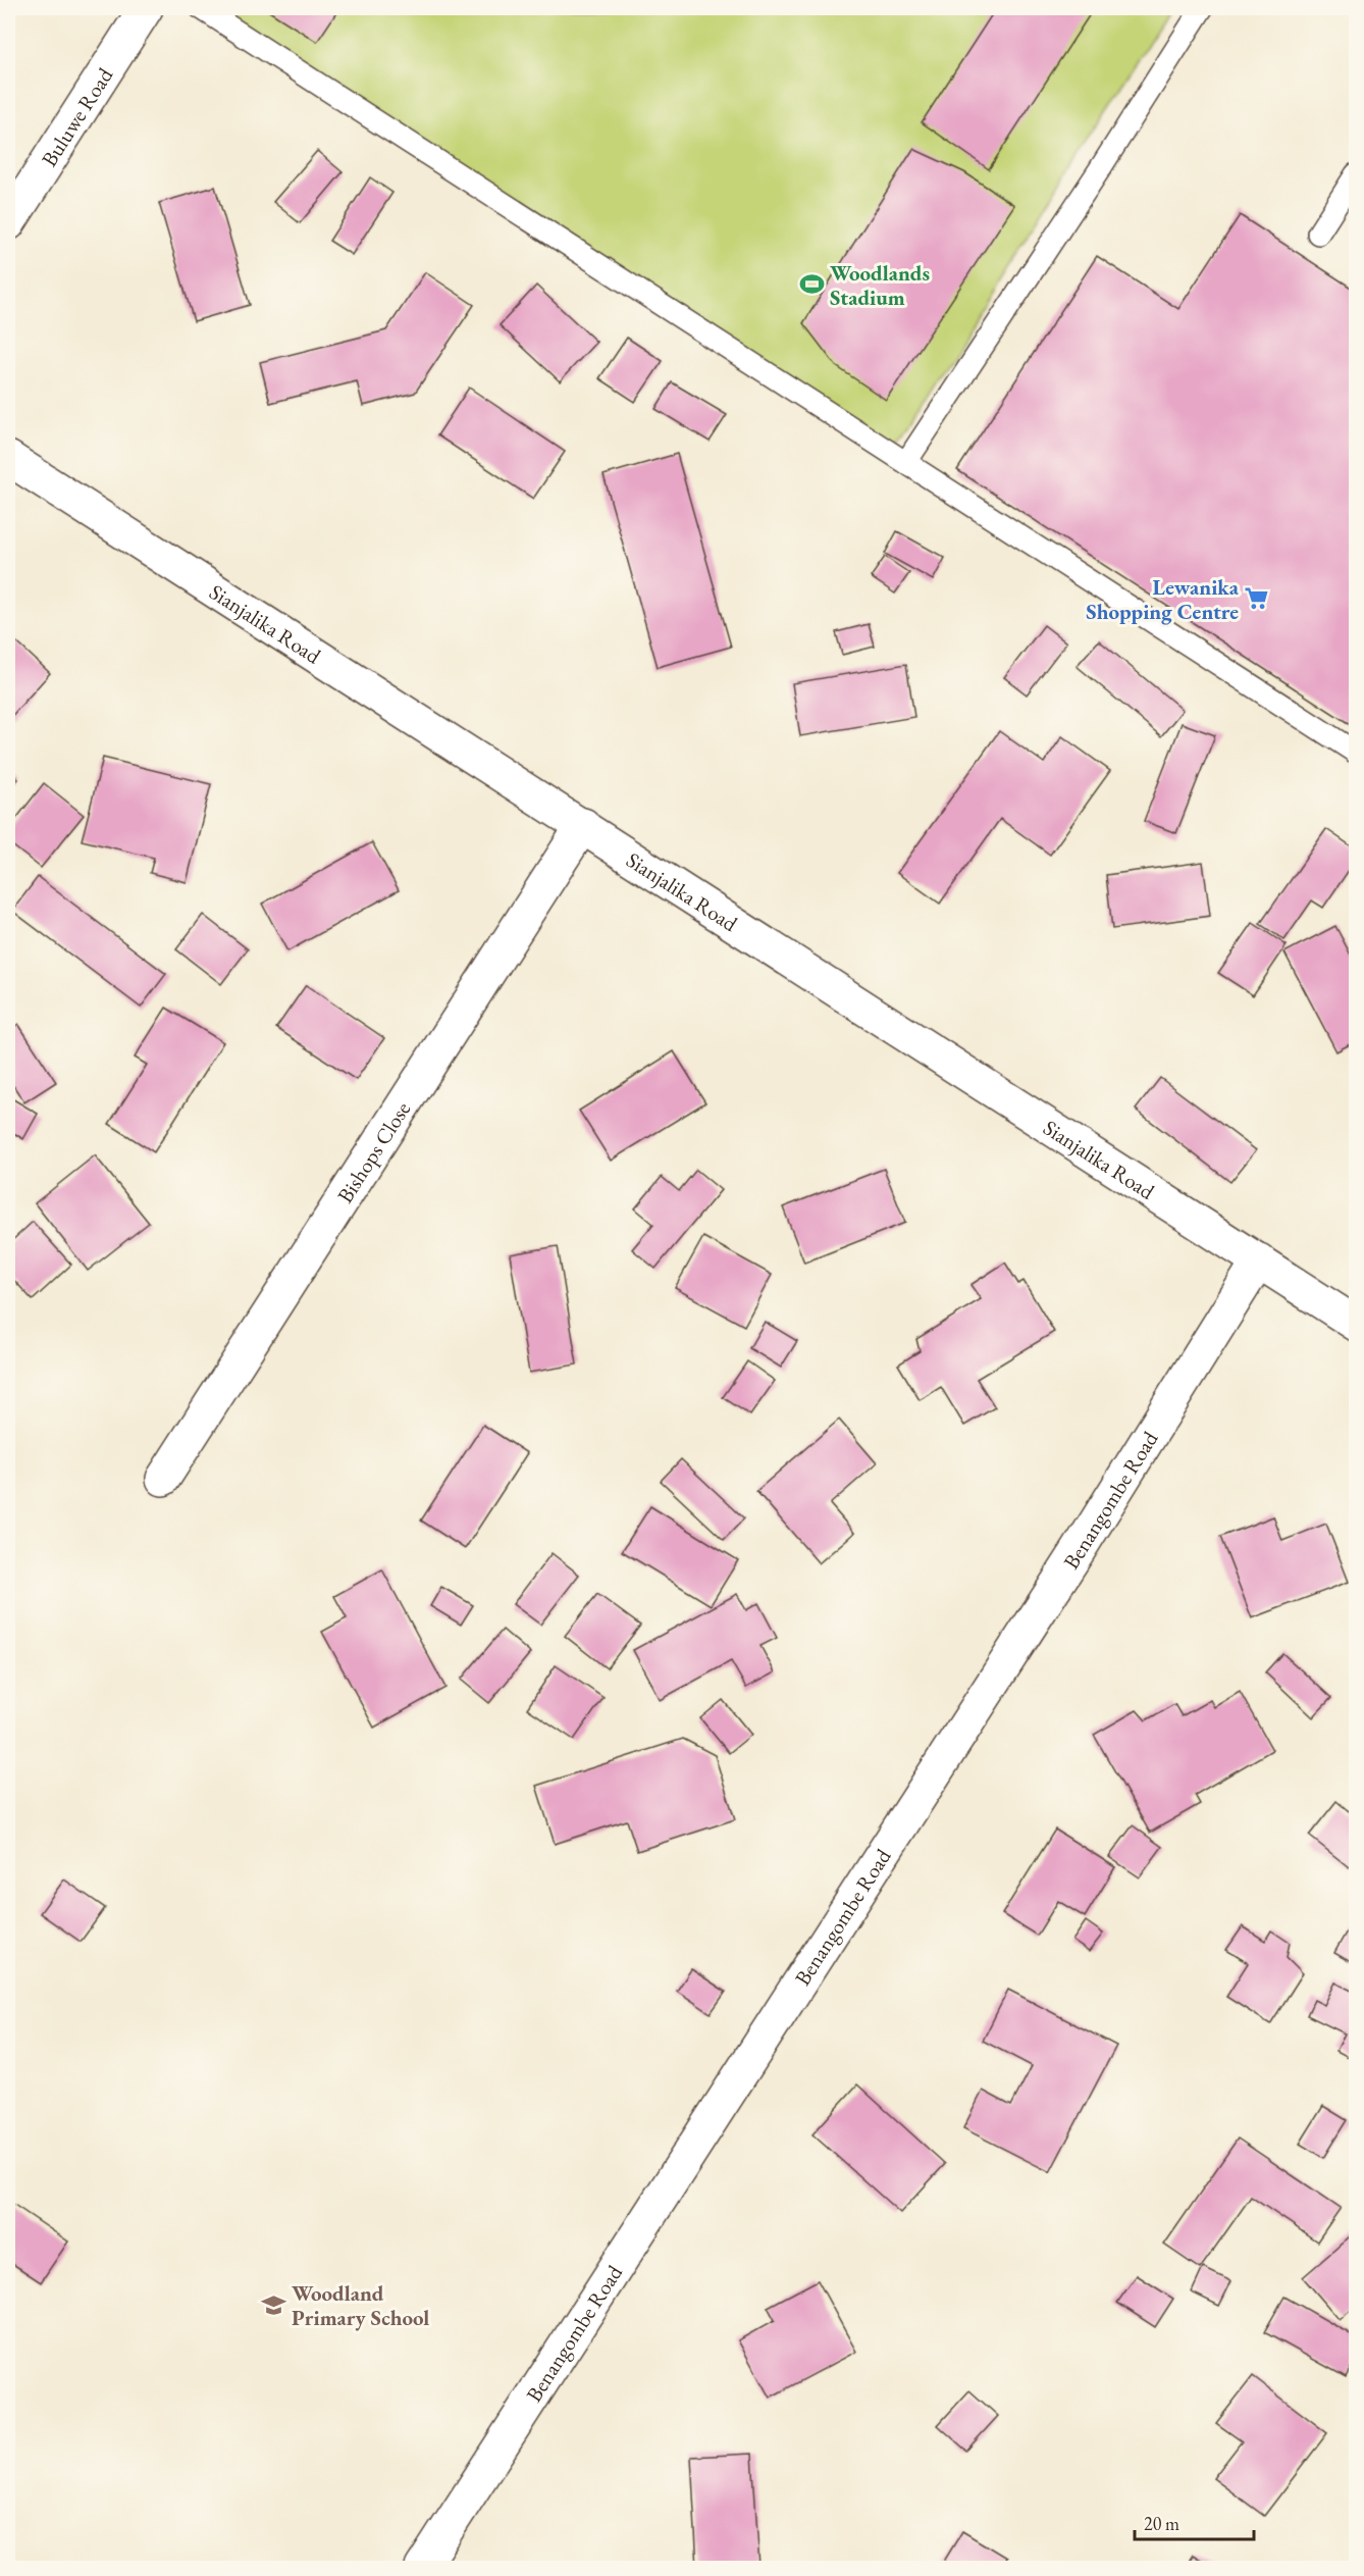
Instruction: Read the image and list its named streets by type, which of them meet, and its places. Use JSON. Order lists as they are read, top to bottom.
{
  "streets": {
    "street": [
      "Buluwe Road",
      "Sianjalika Road",
      "Bishops Close",
      "Benangombe Road"
    ]
  },
  "crossings": [
    ["Sianjalika Road", "Bishops Close"],
    ["Sianjalika Road", "Benangombe Road"]
  ],
  "places": {
    "sports": ["Woodlands Stadium"],
    "supermarket": ["Lewanika Shopping Centre"],
    "school or university": ["Woodland Primary School"]
  },
  "scale_bar": "20 m"
}
